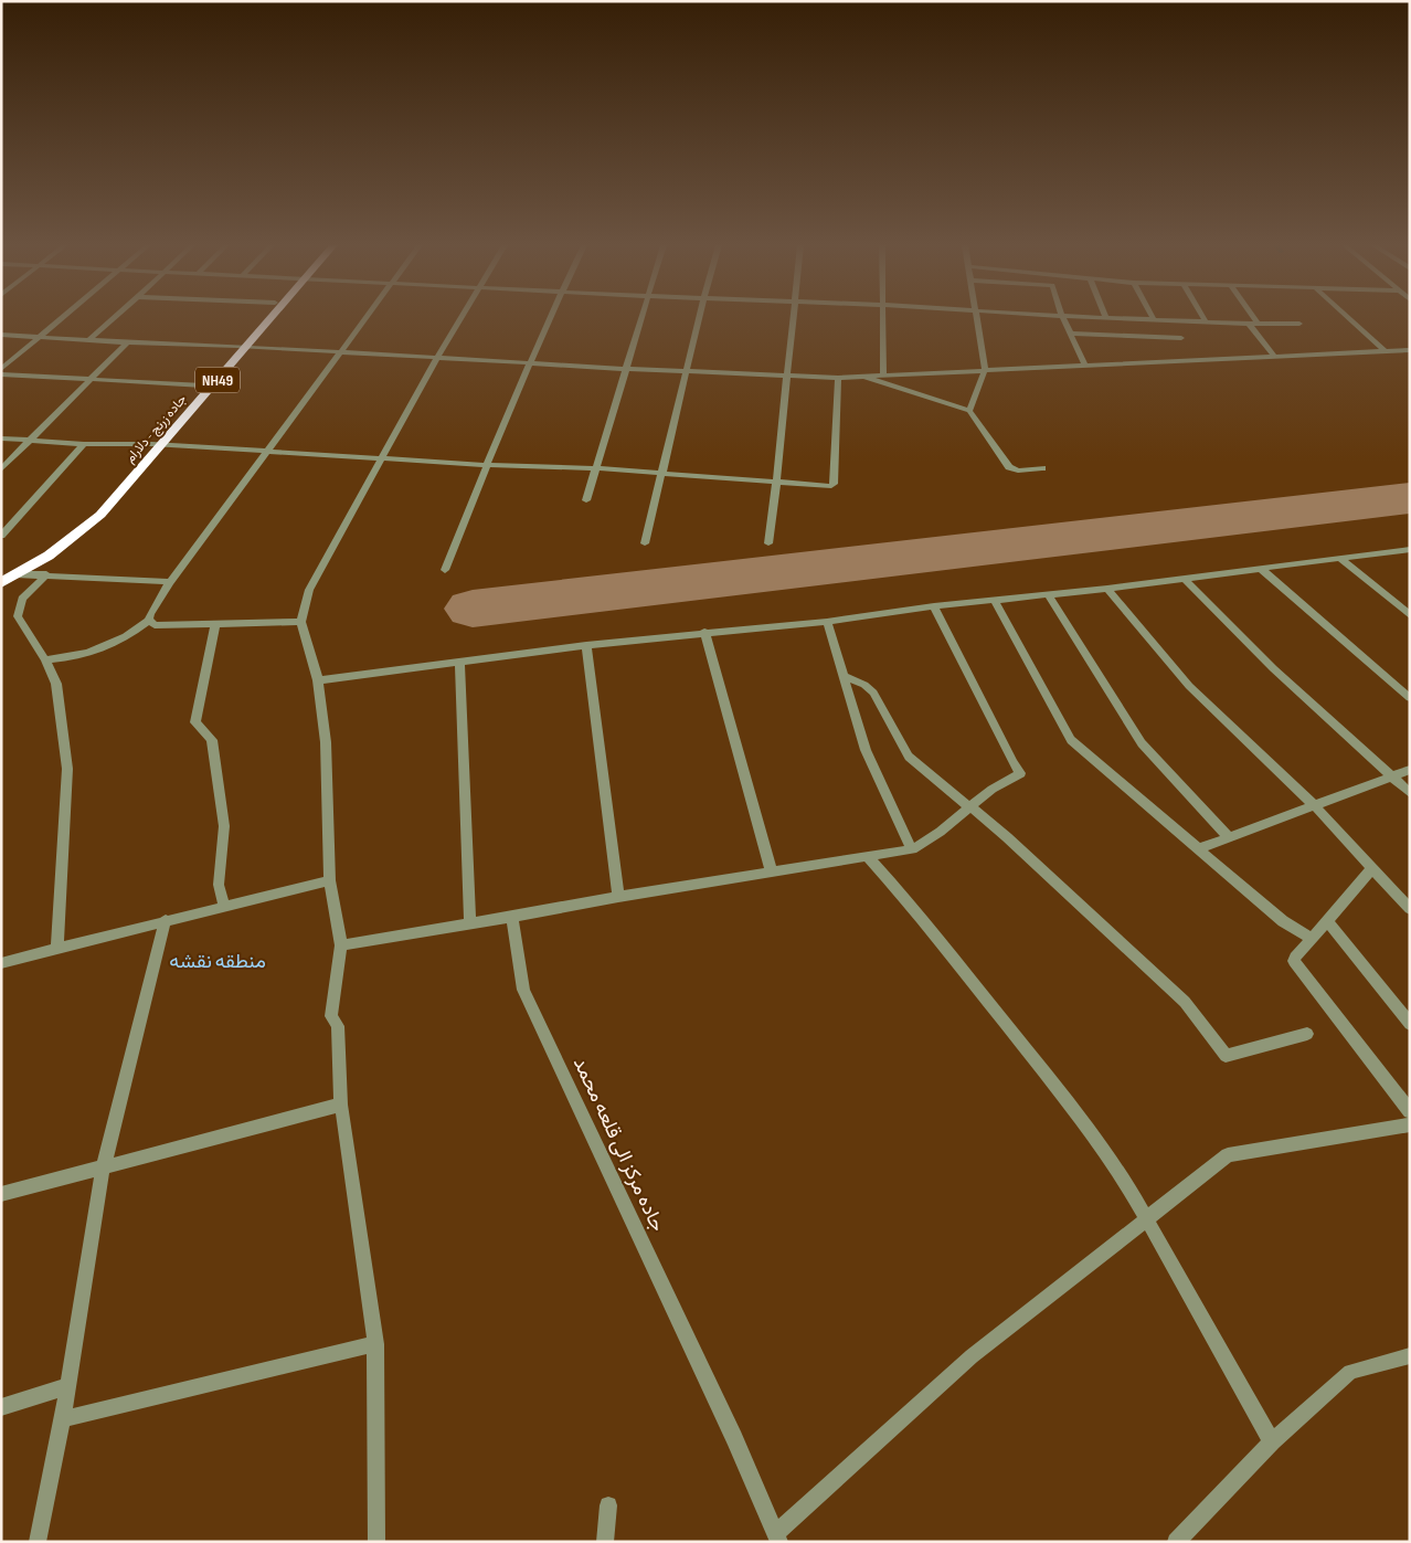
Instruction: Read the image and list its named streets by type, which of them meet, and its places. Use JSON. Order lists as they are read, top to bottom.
{
  "streets": {
    "highway": ["NH49", "جاده زرنج - دلارام"],
    "street": ["جاده مرکز الی قلعه محمد"]
  },
  "districts": ["منطقه نقشه"]
}
